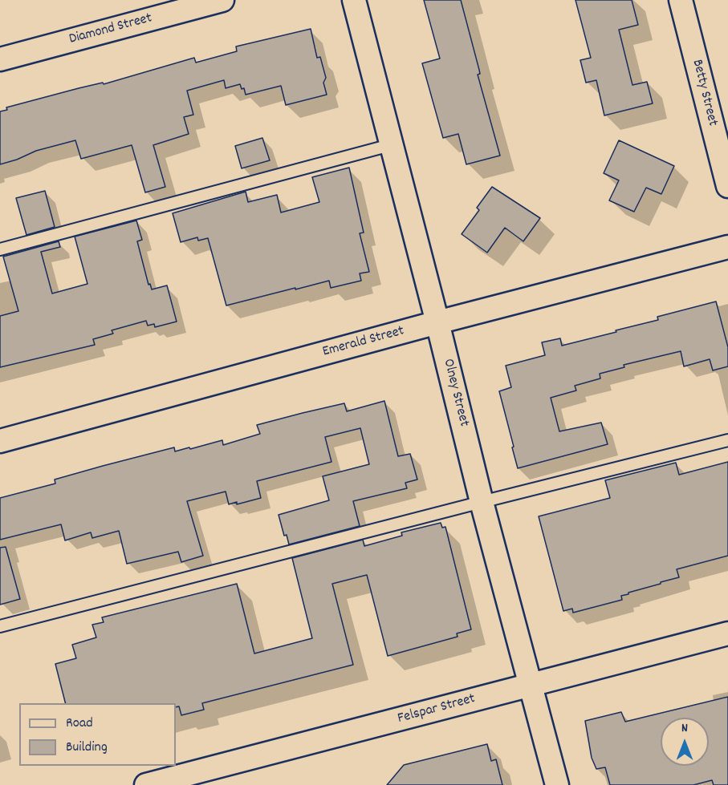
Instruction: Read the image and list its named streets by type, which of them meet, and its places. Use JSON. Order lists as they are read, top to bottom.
{
  "streets": {
    "street": [
      "Diamond Street",
      "Betty Street",
      "Emerald Street",
      "Olney Street",
      "Felspar Street"
    ]
  },
  "crossings": [
    ["Emerald Street", "Olney Street"],
    ["Olney Street", "Felspar Street"]
  ],
  "legend": ["Road", "Building"],
  "north": "top"
}
